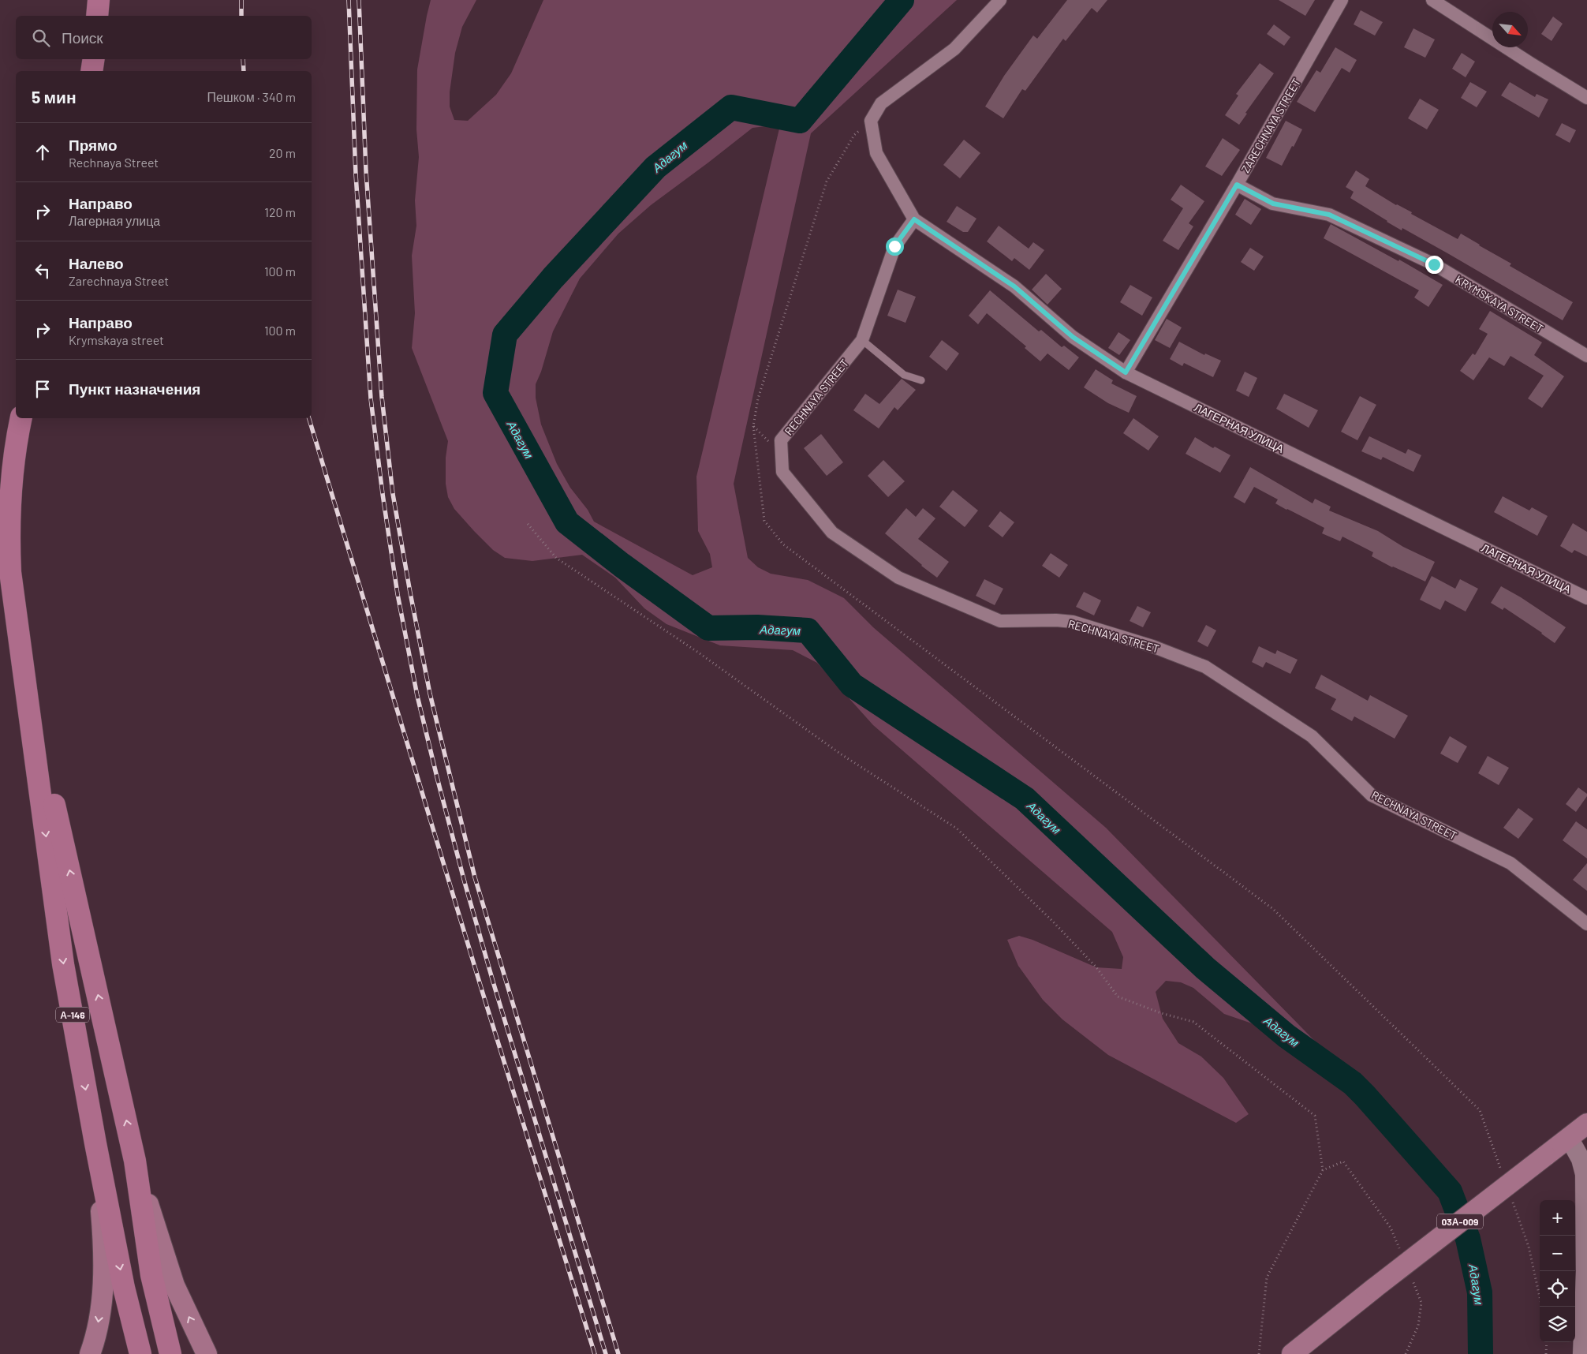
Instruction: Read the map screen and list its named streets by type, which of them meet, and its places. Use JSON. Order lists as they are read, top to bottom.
{
  "streets": {
    "highway": ["А-146"],
    "main road": ["03А-009"],
    "street": [
      "ZARECHNAYA STREET",
      "KRYMSKAYA STREET",
      "RECHNAYA STREET",
      "ЛАГЕРНАЯ УЛИЦА"
    ]
  },
  "crossings": [
    ["ZARECHNAYA STREET", "KRYMSKAYA STREET"],
    ["ZARECHNAYA STREET", "ЛАГЕРНАЯ УЛИЦА"],
    ["RECHNAYA STREET", "ЛАГЕРНАЯ УЛИЦА"]
  ],
  "water": ["Адагум"],
  "north": "bottom right",
  "page": {
    "search": "Поиск",
    "heading": ["5 мин", "Пешком · 340 m"],
    "list": [
      ["Прямо", "Rechnaya Street", "20 m"],
      ["Направо", "Лагерная улица", "120 m"],
      ["Налево", "Zarechnaya Street", "100 m"],
      ["Направо", "Krymskaya street", "100 m"],
      "Пункт назначения"
    ],
    "map_buttons": ["+", "−"]
  }
}
